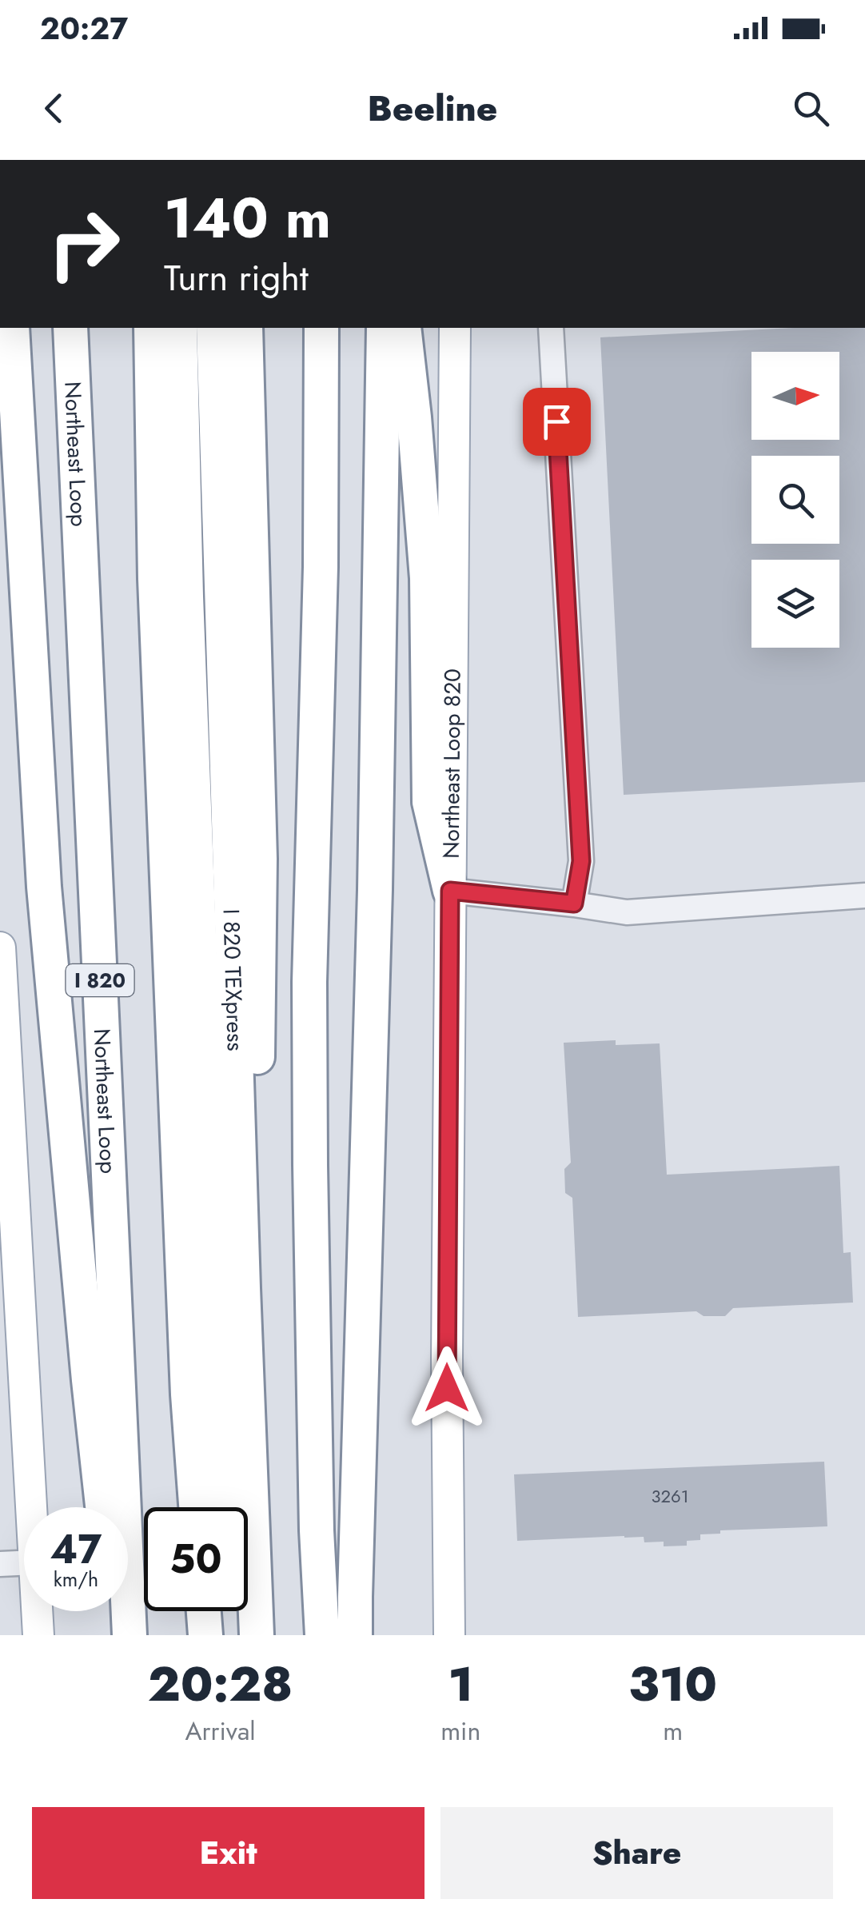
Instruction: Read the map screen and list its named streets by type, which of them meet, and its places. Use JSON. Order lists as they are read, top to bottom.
{
  "streets": {
    "highway": ["Northeast Loop", "I 820", "I 820 TEXpress"],
    "main road": ["Northeast Loop 820"]
  },
  "house_numbers": ["3261"],
  "north": "right",
  "page": {
    "status": "20:27",
    "header": "Beeline",
    "turn": ["140 m", "Turn right"],
    "speed": "47 km/h",
    "limit": "50",
    "eta": [
      "20:28",
      "Arrival",
      "1",
      "min",
      "310",
      "m"
    ],
    "buttons": ["Exit", "Share"]
  }
}
